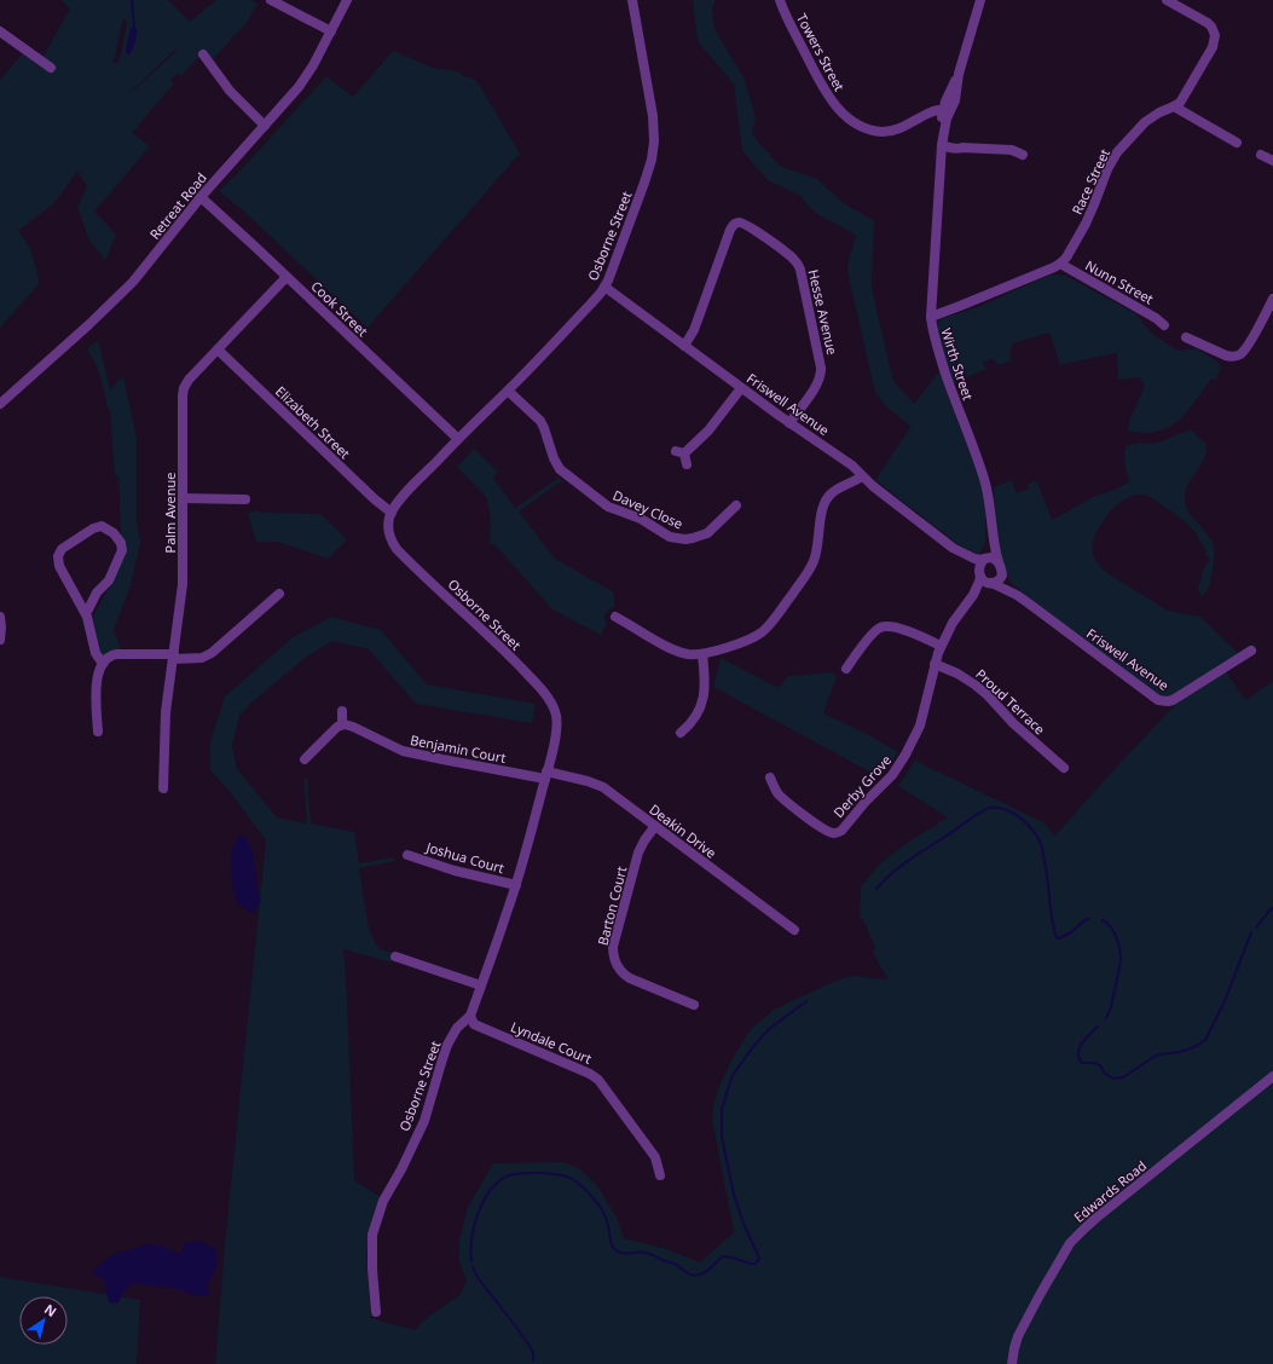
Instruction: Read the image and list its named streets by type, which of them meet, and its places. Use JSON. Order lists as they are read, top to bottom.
{
  "streets": {
    "street": [
      "Towers Street",
      "Race Street",
      "Retreat Road",
      "Osborne Street",
      "Nunn Street",
      "Cook Street",
      "Hesse Avenue",
      "Wirth Street",
      "Friswell Avenue",
      "Elizabeth Street",
      "Davey Close",
      "Palm Avenue",
      "Proud Terrace",
      "Benjamin Court",
      "Derby Grove",
      "Deakin Drive",
      "Joshua Court",
      "Barton Court",
      "Lyndale Court",
      "Edwards Road"
    ]
  },
  "crossings": [
    ["Towers Street", "Wirth Street"],
    ["Race Street", "Nunn Street"],
    ["Retreat Road", "Cook Street"],
    ["Osborne Street", "Cook Street"],
    ["Osborne Street", "Friswell Avenue"],
    ["Osborne Street", "Elizabeth Street"],
    ["Osborne Street", "Davey Close"],
    ["Osborne Street", "Benjamin Court"],
    ["Osborne Street", "Deakin Drive"],
    ["Osborne Street", "Joshua Court"],
    ["Osborne Street", "Lyndale Court"],
    ["Cook Street", "Palm Avenue"],
    ["Hesse Avenue", "Friswell Avenue"],
    ["Wirth Street", "Friswell Avenue"],
    ["Wirth Street", "Derby Grove"],
    ["Friswell Avenue", "Derby Grove"],
    ["Elizabeth Street", "Palm Avenue"],
    ["Proud Terrace", "Derby Grove"],
    ["Benjamin Court", "Deakin Drive"],
    ["Deakin Drive", "Barton Court"]
  ],
  "north": "top right"
}
